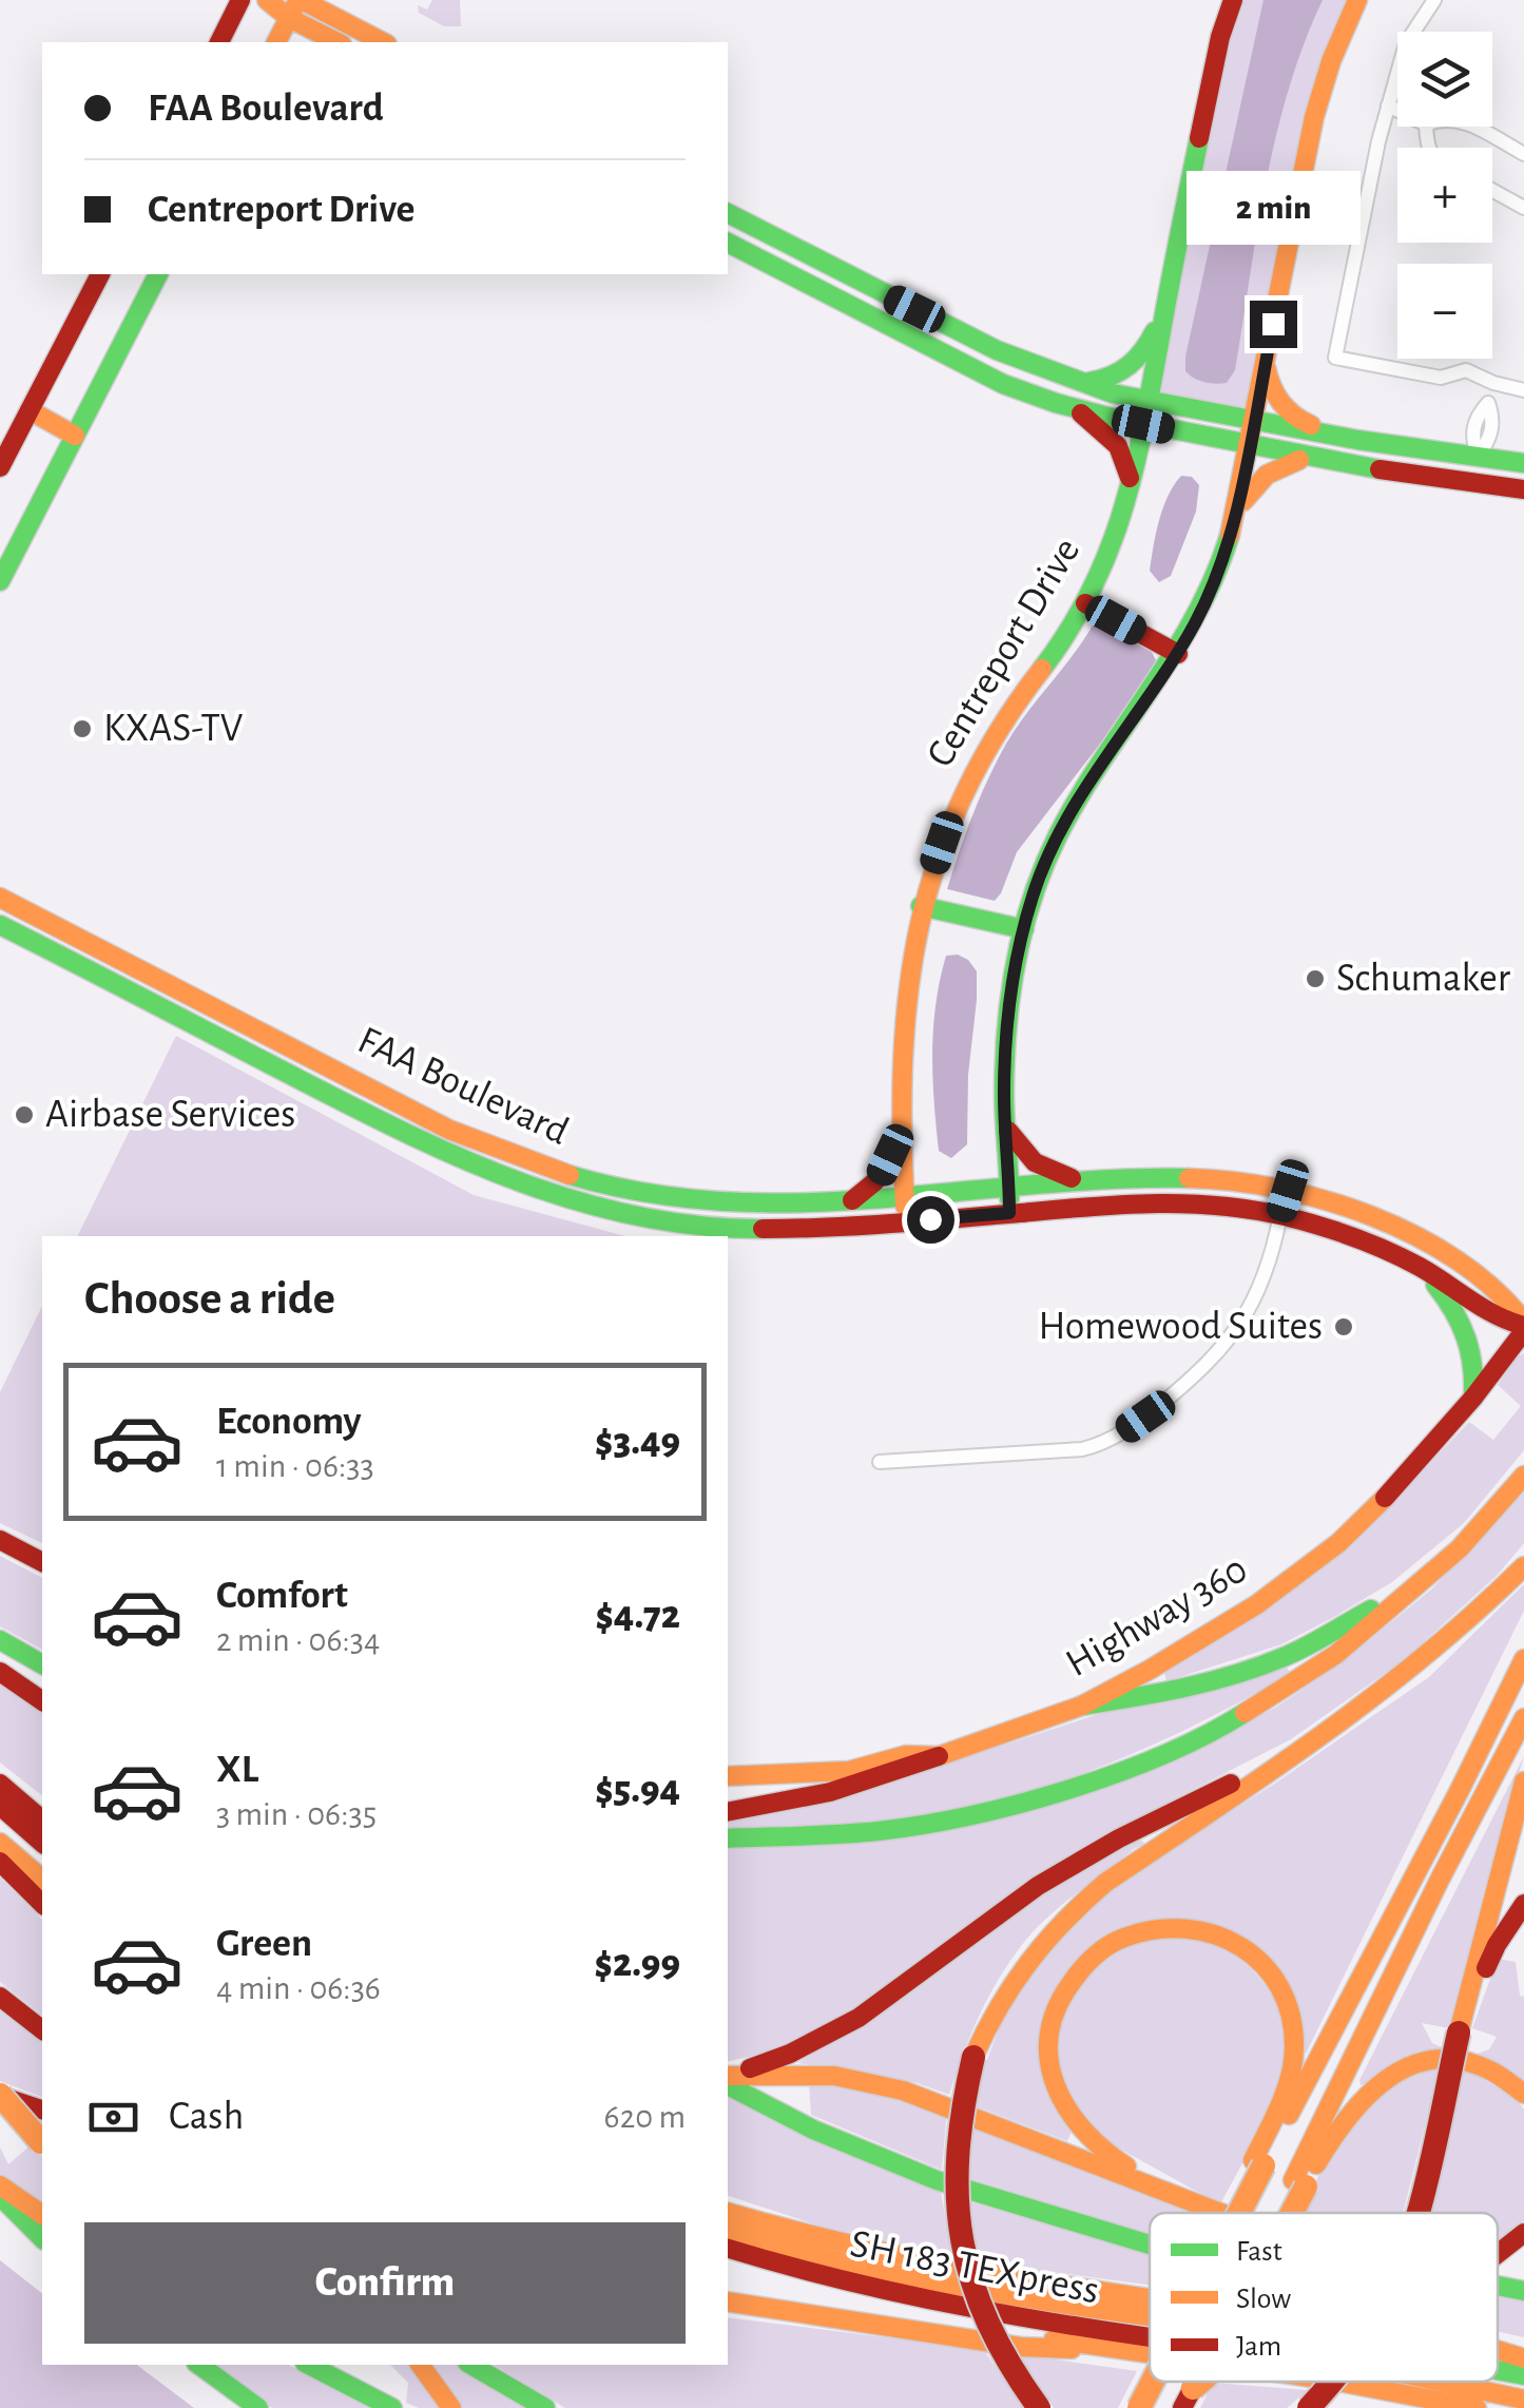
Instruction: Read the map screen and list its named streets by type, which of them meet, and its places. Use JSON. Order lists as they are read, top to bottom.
{
  "streets": {
    "main road": [
      "Centreport Drive",
      "FAA Boulevard",
      "Highway 360",
      "SH 183 TEXpress"
    ]
  },
  "crossings": [
    ["Centreport Drive", "FAA Boulevard"],
    ["FAA Boulevard", "Highway 360"]
  ],
  "places": [
    "KXAS-TV",
    "Schumaker",
    "Airbase Services",
    "Homewood Suites"
  ],
  "legend": ["Fast", "Slow", "Jam"],
  "page": {
    "map_buttons": ["+", "−"],
    "banner": ["FAA Boulevard", "Centreport Drive"],
    "bubble": "2 min",
    "heading": "Choose a ride",
    "list": [
      {
        "name": "Economy",
        "note": "1 min · 06:33",
        "value": "$3.49"
      },
      {
        "name": "Comfort",
        "note": "2 min · 06:34",
        "value": "$4.72"
      },
      {
        "name": "XL",
        "note": "3 min · 06:35",
        "value": "$5.94"
      },
      {
        "name": "Green",
        "note": "4 min · 06:36",
        "value": "$2.99"
      }
    ],
    "pay": ["Cash", "620 m"],
    "buttons": "Confirm"
  }
}
